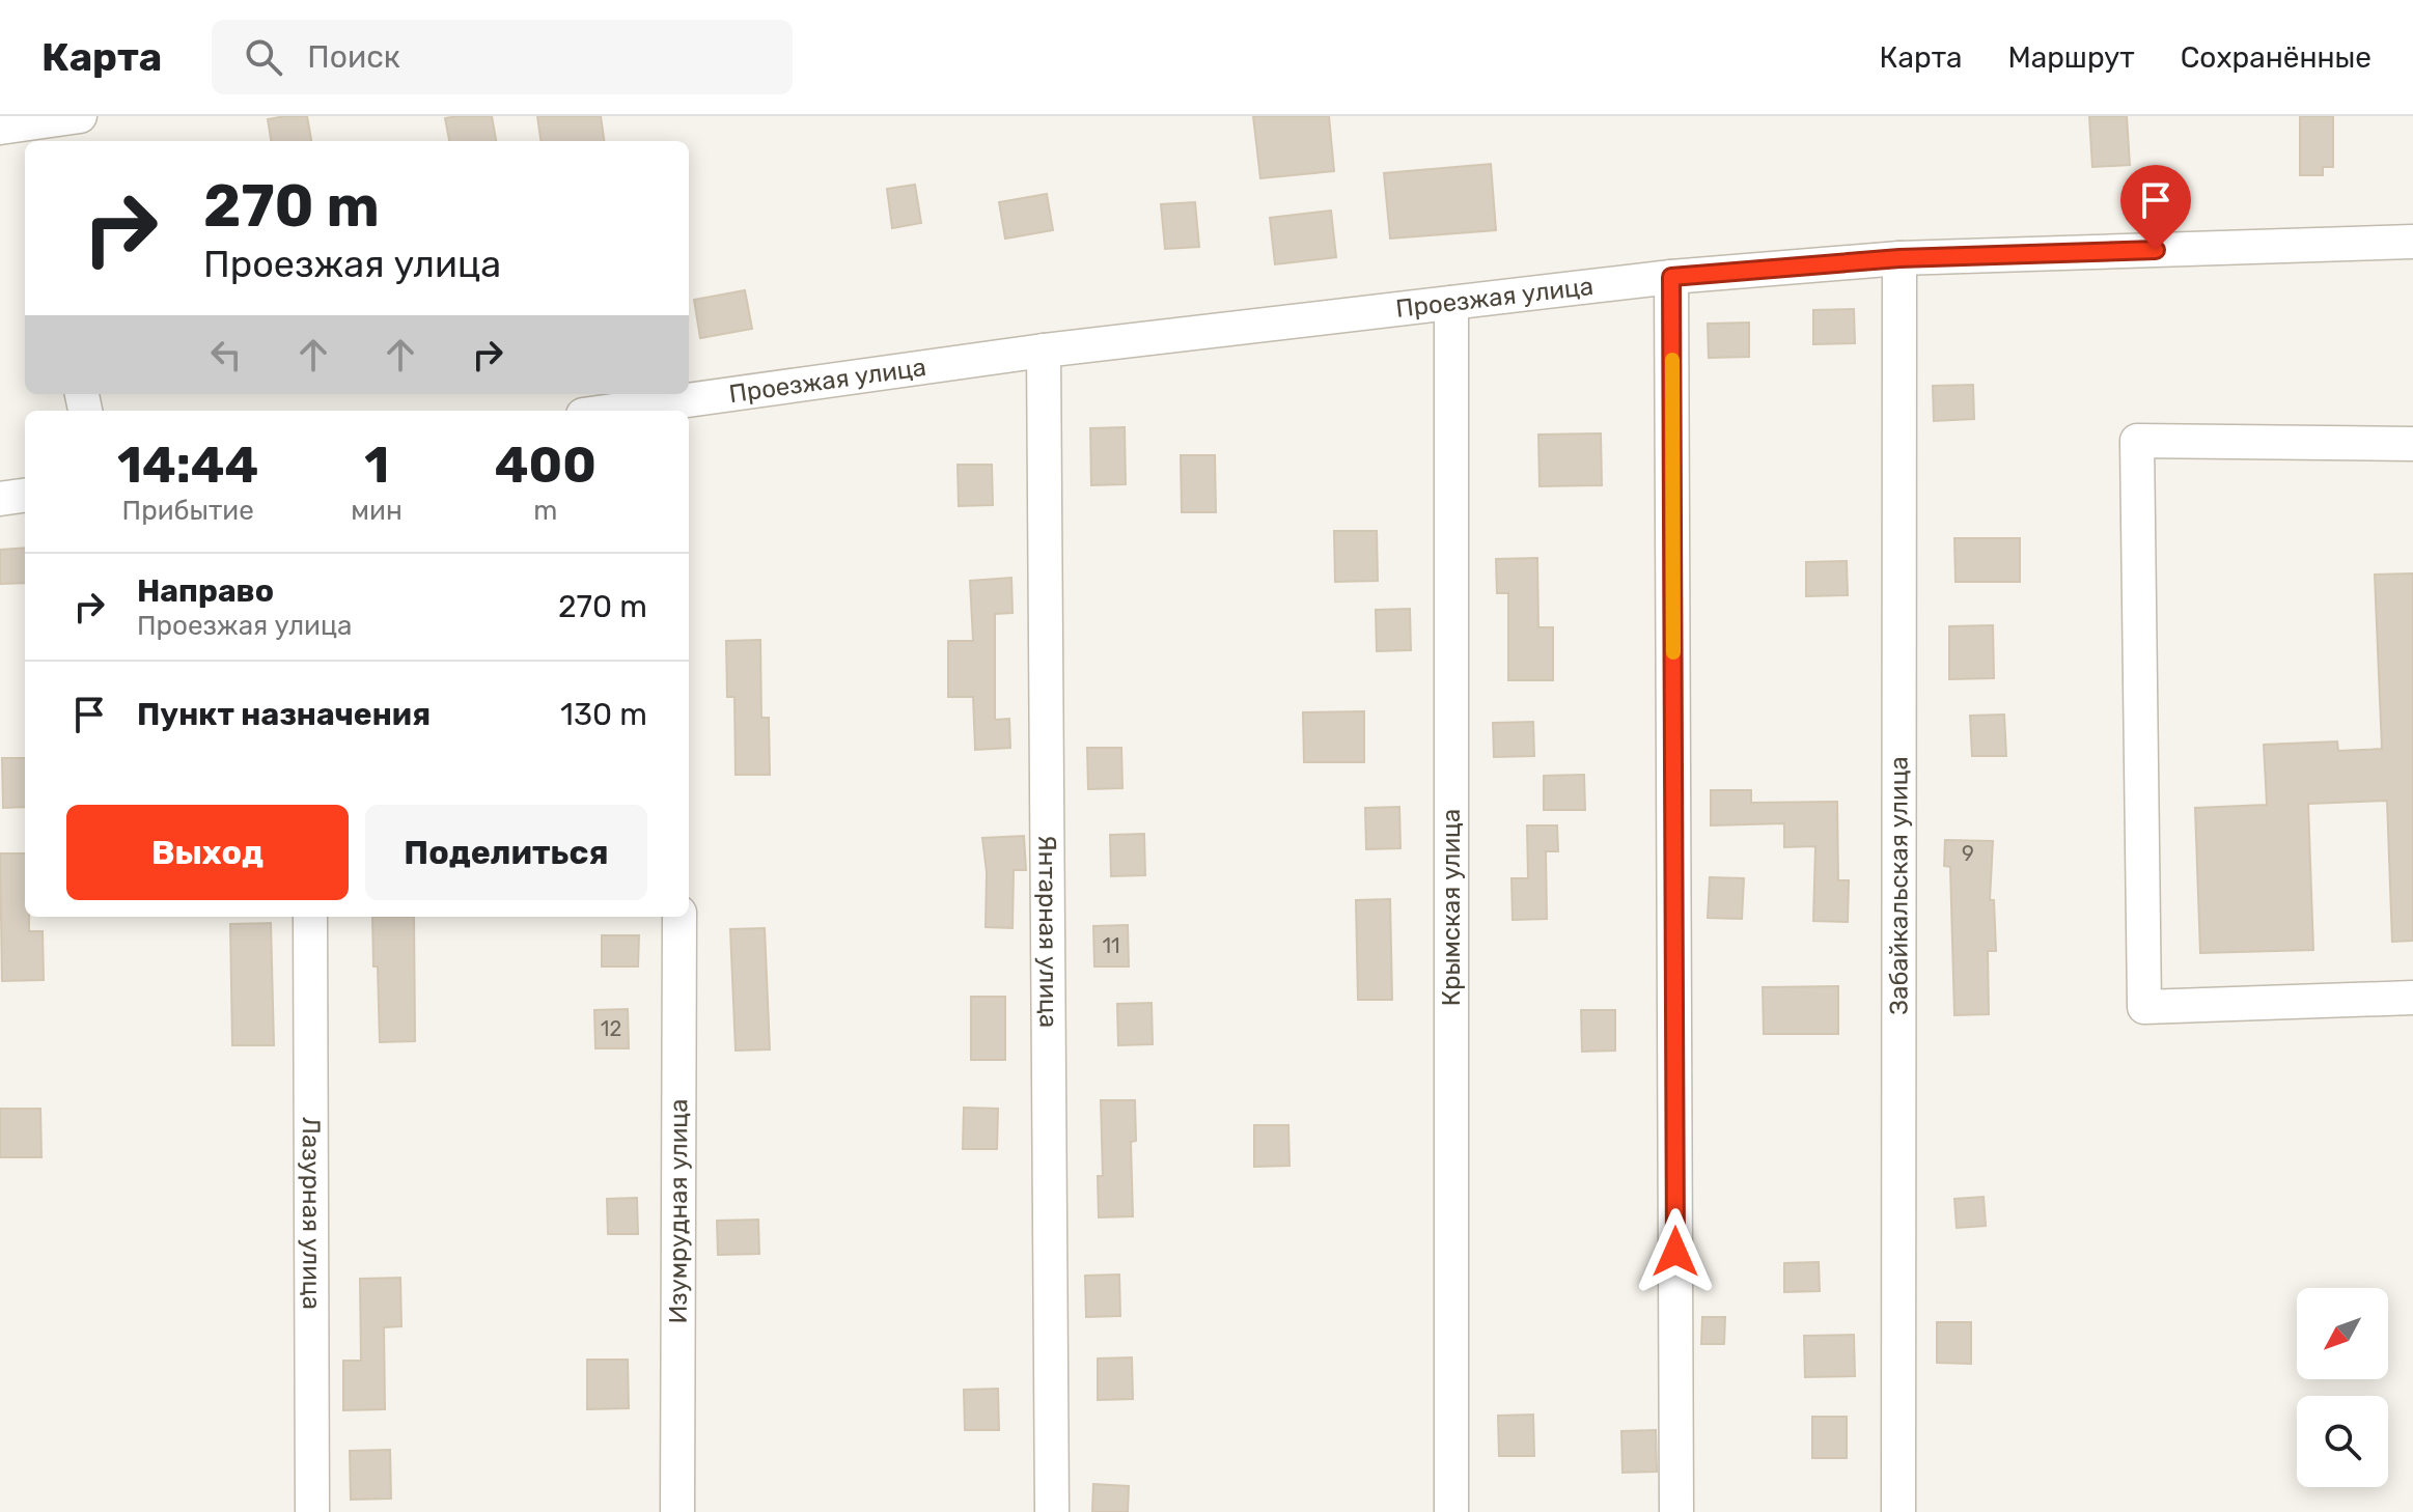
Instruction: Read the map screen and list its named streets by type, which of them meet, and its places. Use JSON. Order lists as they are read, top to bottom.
{
  "streets": {
    "street": [
      "Проезжая улица",
      "Забайкальская улица",
      "Крымская улица",
      "Янтарная улица",
      "Лазурная улица",
      "Изумрудная улица"
    ]
  },
  "crossings": [
    ["Проезжая улица", "Забайкальская улица"],
    ["Проезжая улица", "Крымская улица"],
    ["Проезжая улица", "Янтарная улица"]
  ],
  "house_numbers": ["9", "11", "12"],
  "north": "bottom left",
  "page": {
    "header": "Карта",
    "search": "Поиск",
    "nav": ["Карта", "Маршрут", "Сохранённые"],
    "turn": ["270 m", "Проезжая улица"],
    "eta": [
      "14:44",
      "Прибытие",
      "1",
      "мин",
      "400",
      "m"
    ],
    "list": [
      {
        "name": "Направо",
        "note": "Проезжая улица",
        "value": "270 m"
      },
      {
        "name": "Пункт назначения",
        "value": "130 m"
      }
    ],
    "buttons": ["Выход", "Поделиться"]
  }
}
